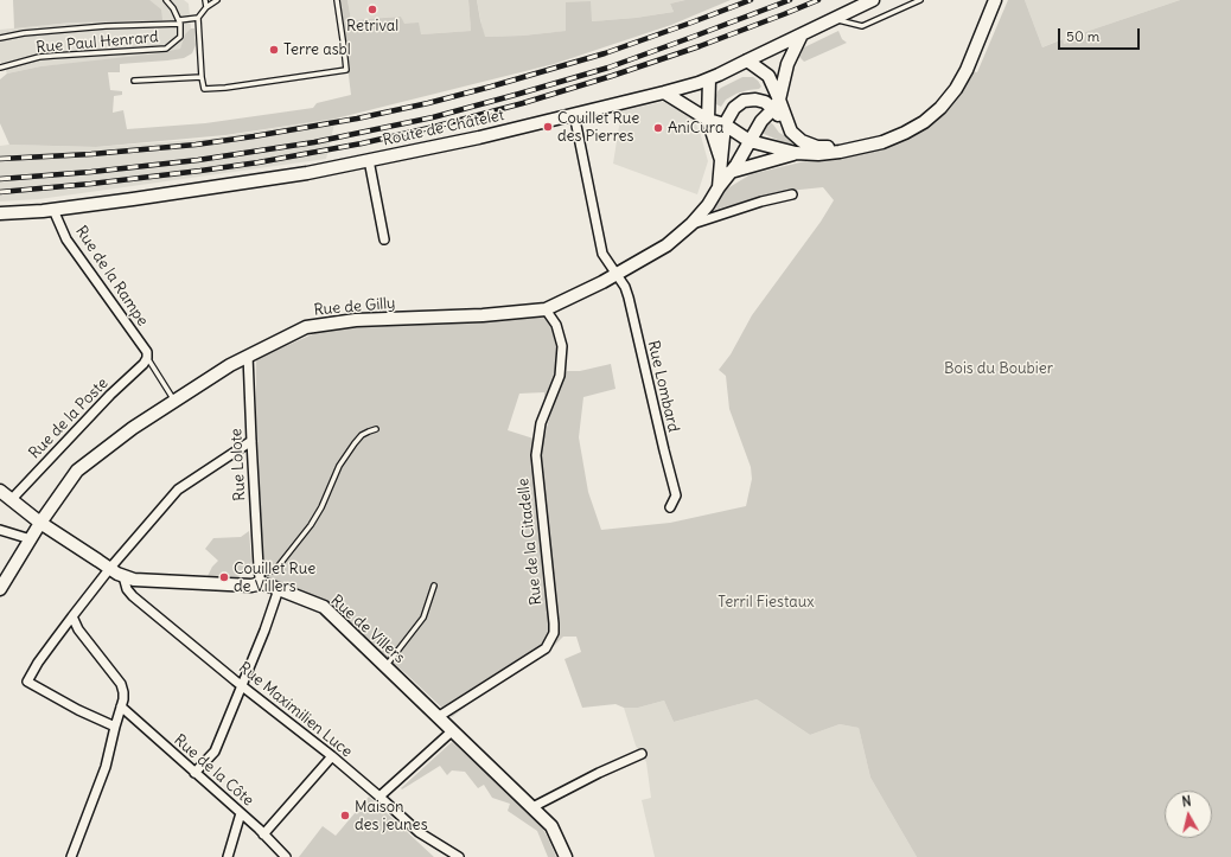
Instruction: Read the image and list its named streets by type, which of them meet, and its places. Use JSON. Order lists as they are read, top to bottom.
{
  "streets": {
    "main road": ["Route de Châtelet", "Rue de Gilly", "Rue de Villers"],
    "street": [
      "Rue de la Rampe",
      "Rue Lombard",
      "Rue de la Poste",
      "Rue Lolote",
      "Rue de la Citadelle",
      "Rue Maximilien Luce",
      "Rue de la Côte"
    ],
    "lane": ["Rue Paul Henrard"]
  },
  "crossings": [
    ["Route de Châtelet", "Rue de la Rampe"],
    ["Route de Châtelet", "Rue Lombard"],
    ["Rue de la Rampe", "Rue de la Poste"],
    ["Rue de Gilly", "Rue Lombard"],
    ["Rue de Gilly", "Rue Lolote"],
    ["Rue de Gilly", "Rue de la Citadelle"],
    ["Rue de Gilly", "Rue de Villers"],
    ["Rue de la Poste", "Rue de Villers"],
    ["Rue Lolote", "Rue de Villers"],
    ["Rue de la Citadelle", "Rue de Villers"],
    ["Rue de Villers", "Rue Maximilien Luce"]
  ],
  "parks": ["Bois du Boubier", "Terril Fiestaux"],
  "places": [
    "Retrival",
    "Terre asbl",
    "Couillet Rue des Pierres",
    "AniCura",
    "Couillet Rue de Villers",
    "Maison des jeunes"
  ],
  "scale_bar": "50 m",
  "north": "top"
}
